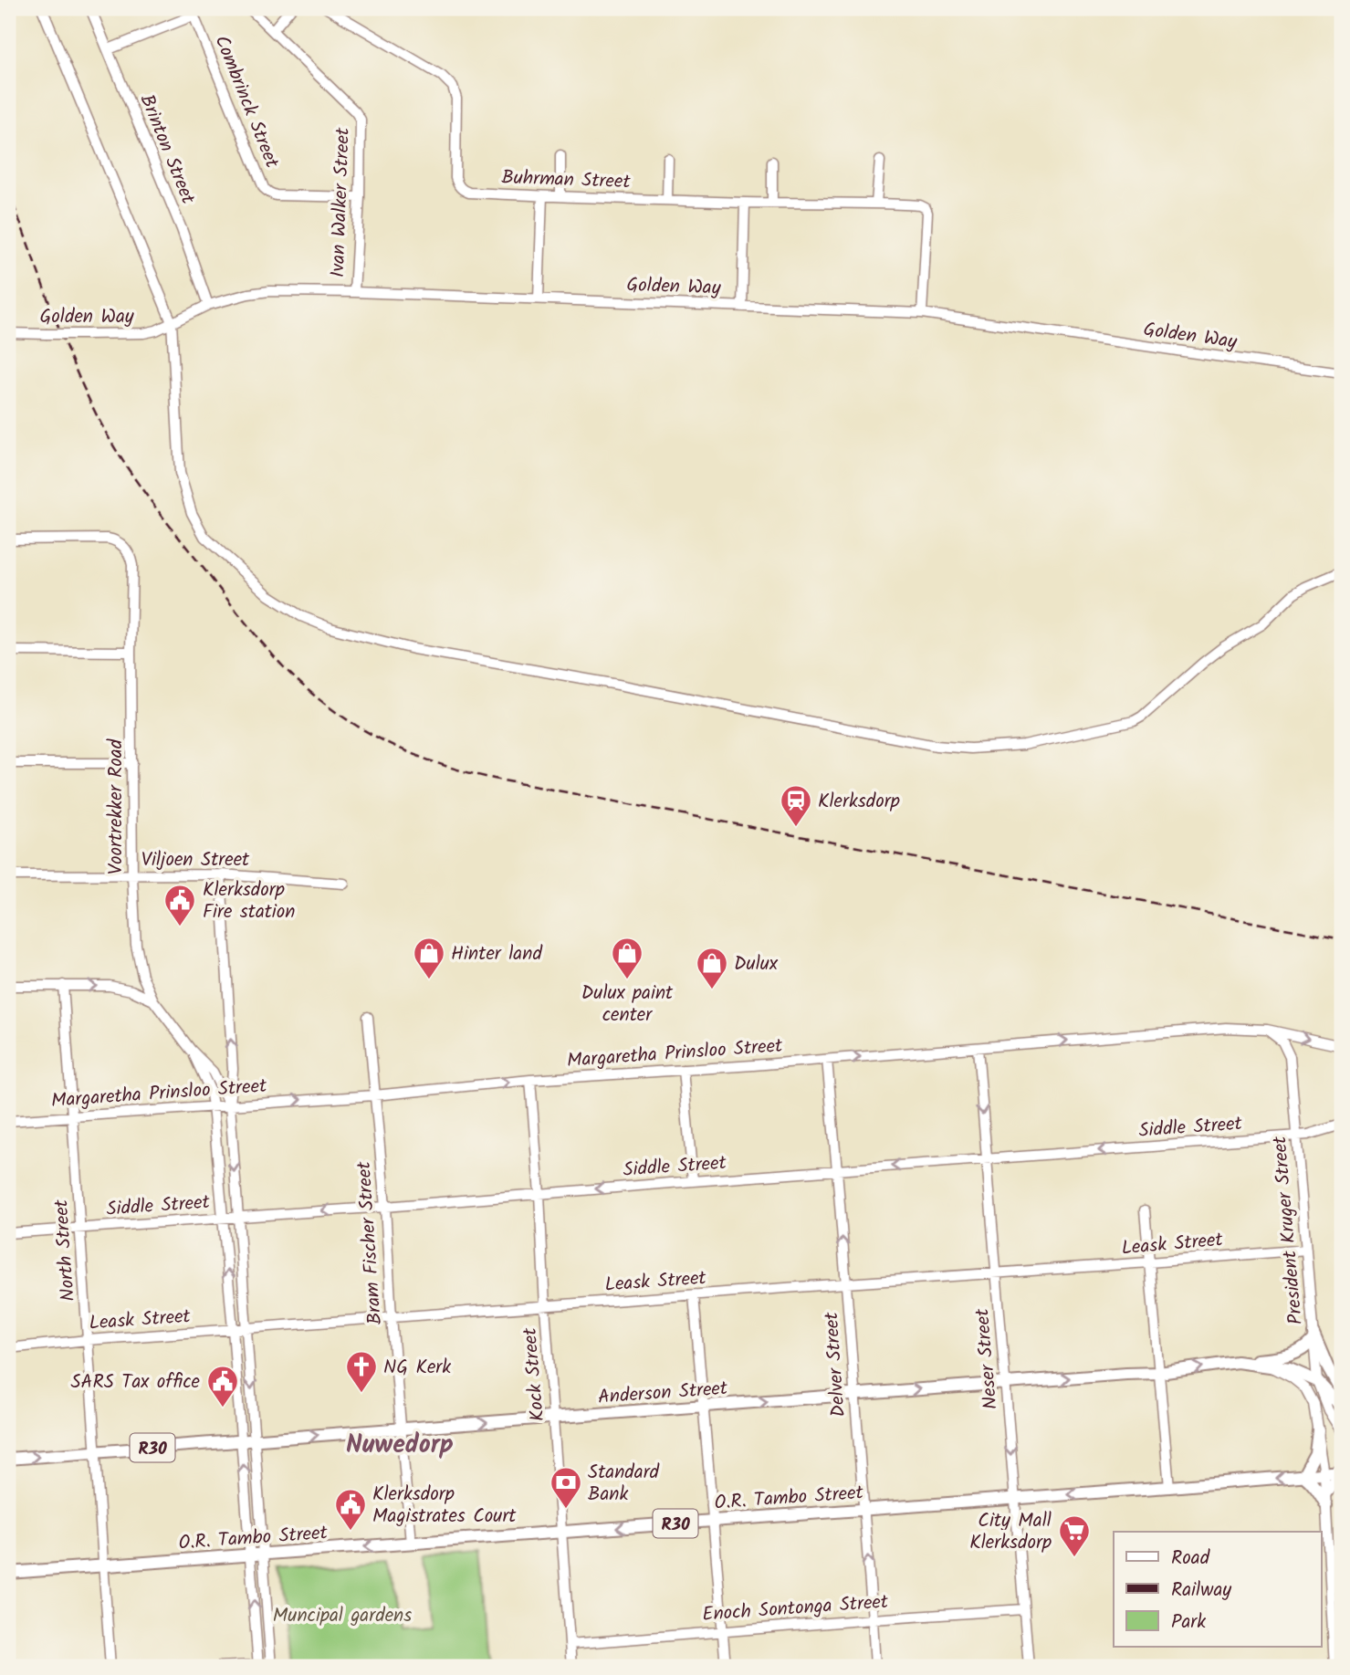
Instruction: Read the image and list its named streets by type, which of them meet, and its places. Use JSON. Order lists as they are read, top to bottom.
{
  "streets": {
    "main road": ["Anderson Street", "R30", "O.R. Tambo Street"],
    "street": [
      "Combrinck Street",
      "Brinton Street",
      "Buhrman Street",
      "Ivan Walker Street",
      "Golden Way",
      "Voortrekker Road",
      "Viljoen Street",
      "Margaretha Prinsloo Street",
      "Siddle Street",
      "President Kruger Street",
      "Bram Fischer Street",
      "Leask Street",
      "North Street",
      "Neser Street",
      "Delver Street",
      "Kock Street",
      "Enoch Sontonga Street"
    ]
  },
  "crossings": [
    ["Combrinck Street", "Ivan Walker Street"],
    ["Brinton Street", "Golden Way"],
    ["Buhrman Street", "Golden Way"],
    ["Ivan Walker Street", "Golden Way"],
    ["Voortrekker Road", "Viljoen Street"],
    ["Voortrekker Road", "Margaretha Prinsloo Street"],
    ["Voortrekker Road", "Siddle Street"],
    ["Voortrekker Road", "Leask Street"],
    ["Voortrekker Road", "Anderson Street"],
    ["Voortrekker Road", "O.R. Tambo Street"],
    ["Margaretha Prinsloo Street", "President Kruger Street"],
    ["Margaretha Prinsloo Street", "Bram Fischer Street"],
    ["Margaretha Prinsloo Street", "North Street"],
    ["Margaretha Prinsloo Street", "Neser Street"],
    ["Margaretha Prinsloo Street", "Delver Street"],
    ["Margaretha Prinsloo Street", "Kock Street"],
    ["Siddle Street", "President Kruger Street"],
    ["Siddle Street", "Bram Fischer Street"],
    ["Siddle Street", "North Street"],
    ["Siddle Street", "Neser Street"],
    ["Siddle Street", "Delver Street"],
    ["Siddle Street", "Kock Street"],
    ["President Kruger Street", "Leask Street"],
    ["President Kruger Street", "Anderson Street"],
    ["President Kruger Street", "R30"],
    ["Bram Fischer Street", "Leask Street"],
    ["Bram Fischer Street", "Anderson Street"],
    ["Bram Fischer Street", "O.R. Tambo Street"],
    ["Leask Street", "North Street"],
    ["Leask Street", "Neser Street"],
    ["Leask Street", "Delver Street"],
    ["Leask Street", "Kock Street"],
    ["North Street", "Anderson Street"],
    ["North Street", "O.R. Tambo Street"],
    ["Neser Street", "Anderson Street"],
    ["Neser Street", "O.R. Tambo Street"],
    ["Neser Street", "Enoch Sontonga Street"],
    ["Delver Street", "Anderson Street"],
    ["Delver Street", "O.R. Tambo Street"],
    ["Delver Street", "Enoch Sontonga Street"],
    ["Kock Street", "Anderson Street"],
    ["Kock Street", "O.R. Tambo Street"],
    ["Kock Street", "Enoch Sontonga Street"],
    ["Anderson Street", "R30"]
  ],
  "one_way": [
    "Margaretha Prinsloo Street",
    "Siddle Street",
    "Neser Street",
    "Delver Street",
    "Anderson Street",
    "O.R. Tambo Street"
  ],
  "districts": ["Nuwedorp"],
  "parks": ["Muncipal gardens"],
  "places": {
    "station": ["Klerksdorp"],
    "public building": ["Klerksdorp Fire station", "SARS Tax office", "Klerksdorp Magistrates Court"],
    "shop": ["Hinter land", "Dulux paint center", "Dulux"],
    "church": ["NG Kerk"],
    "bank": ["Standard Bank"],
    "supermarket": ["City Mall Klerksdorp"]
  },
  "legend": ["Road", "Railway", "Park"]
}
